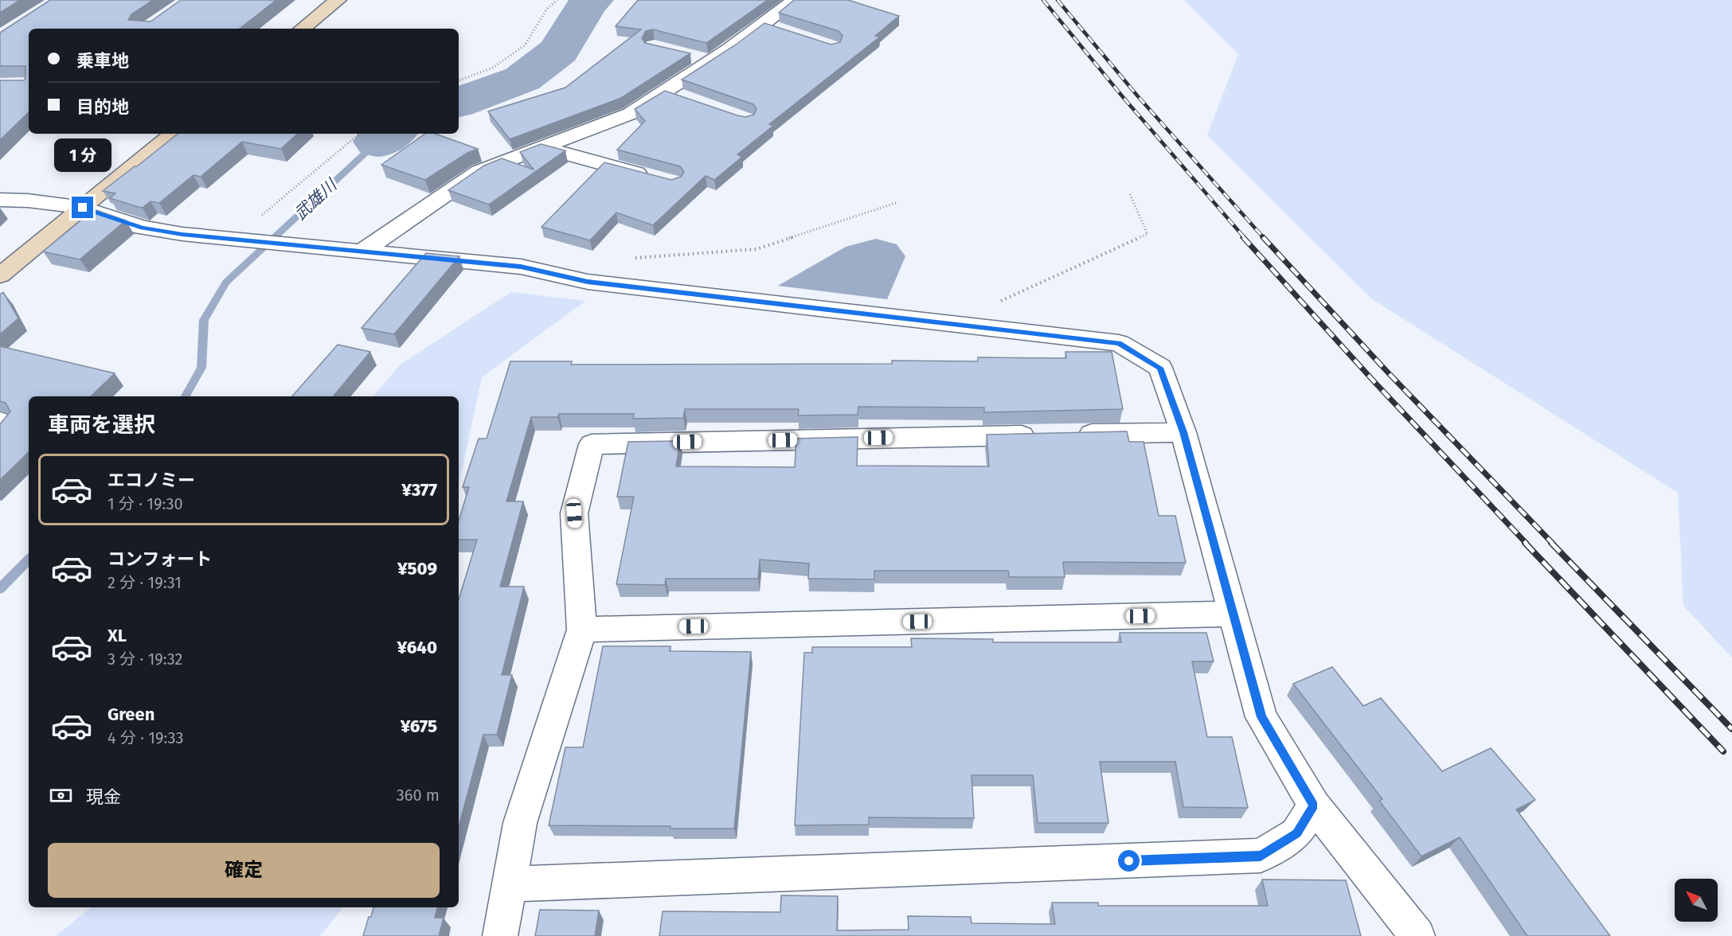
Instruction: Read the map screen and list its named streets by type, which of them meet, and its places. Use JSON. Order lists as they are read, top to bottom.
{
  "water": ["武雄川"],
  "north": "top left",
  "page": {
    "banner": ["乗車地", "目的地"],
    "bubble": "1 分",
    "heading": "車両を選択",
    "list": [
      {
        "name": "エコノミー",
        "note": "1 分 · 19:30",
        "value": "¥377"
      },
      {
        "name": "コンフォート",
        "note": "2 分 · 19:31",
        "value": "¥509"
      },
      {
        "name": "XL",
        "note": "3 分 · 19:32",
        "value": "¥640"
      },
      {
        "name": "Green",
        "note": "4 分 · 19:33",
        "value": "¥675"
      }
    ],
    "pay": ["現金", "360 m"],
    "buttons": "確定"
  }
}
